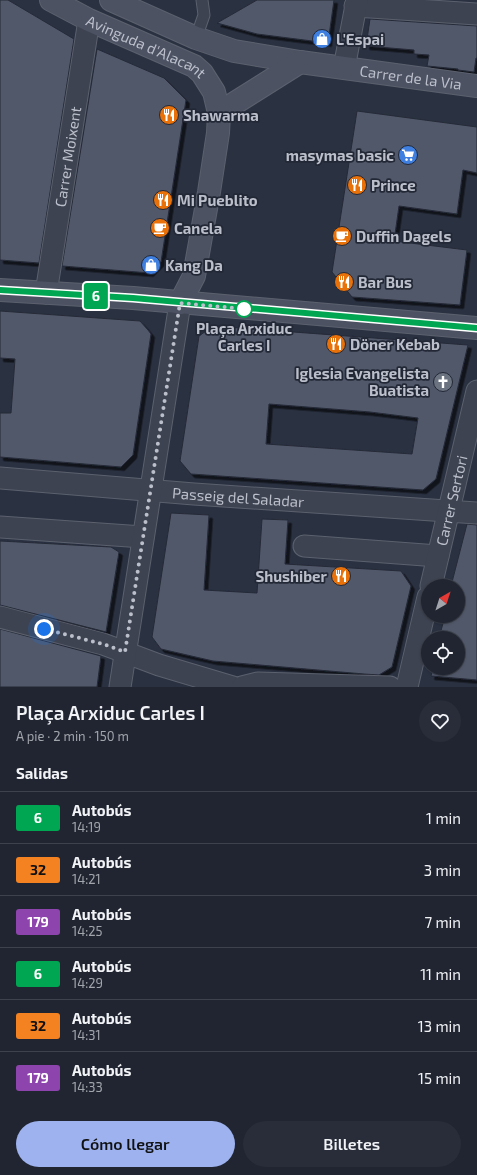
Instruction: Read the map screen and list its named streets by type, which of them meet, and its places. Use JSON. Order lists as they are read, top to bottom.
{
  "streets": {
    "main road": ["Avinguda d'Alacant", "Carrer de la Via"],
    "street": ["Carrer Moixent", "Passeig del Saladar", "Carrer Sertori"]
  },
  "crossings": [
    ["Avinguda d'Alacant", "Carrer Moixent"],
    ["Passeig del Saladar", "Carrer Sertori"]
  ],
  "places": {
    "shop": ["L'Espai", "Kang Da"],
    "restaurant": [
      "Shawarma",
      "Prince",
      "Mi Pueblito",
      "Bar Bus",
      "Döner Kebab",
      "Shushiber"
    ],
    "supermarket": ["masymas basic"],
    "cafe": ["Canela", "Duffin Dagels"],
    "other": ["Plaça Arxiduc Carles I"],
    "church": ["Iglesia Evangelista Buatista"]
  },
  "lines": ["bus line 6"],
  "north": "top right",
  "page": {
    "on_map": "6",
    "heading": [
      ["Plaça Arxiduc Carles I", "A pie · 2 min · 150 m"],
      "Salidas"
    ],
    "list": [
      {
        "mark": "6",
        "name": "Autobús",
        "note": "14:19",
        "value": "1 min"
      },
      {
        "mark": "32",
        "name": "Autobús",
        "note": "14:21",
        "value": "3 min"
      },
      {
        "mark": "179",
        "name": "Autobús",
        "note": "14:25",
        "value": "7 min"
      },
      {
        "mark": "6",
        "name": "Autobús",
        "note": "14:29",
        "value": "11 min"
      },
      {
        "mark": "32",
        "name": "Autobús",
        "note": "14:31",
        "value": "13 min"
      },
      {
        "mark": "179",
        "name": "Autobús",
        "note": "14:33",
        "value": "15 min"
      }
    ],
    "buttons": ["Cómo llegar", "Billetes"]
  }
}
